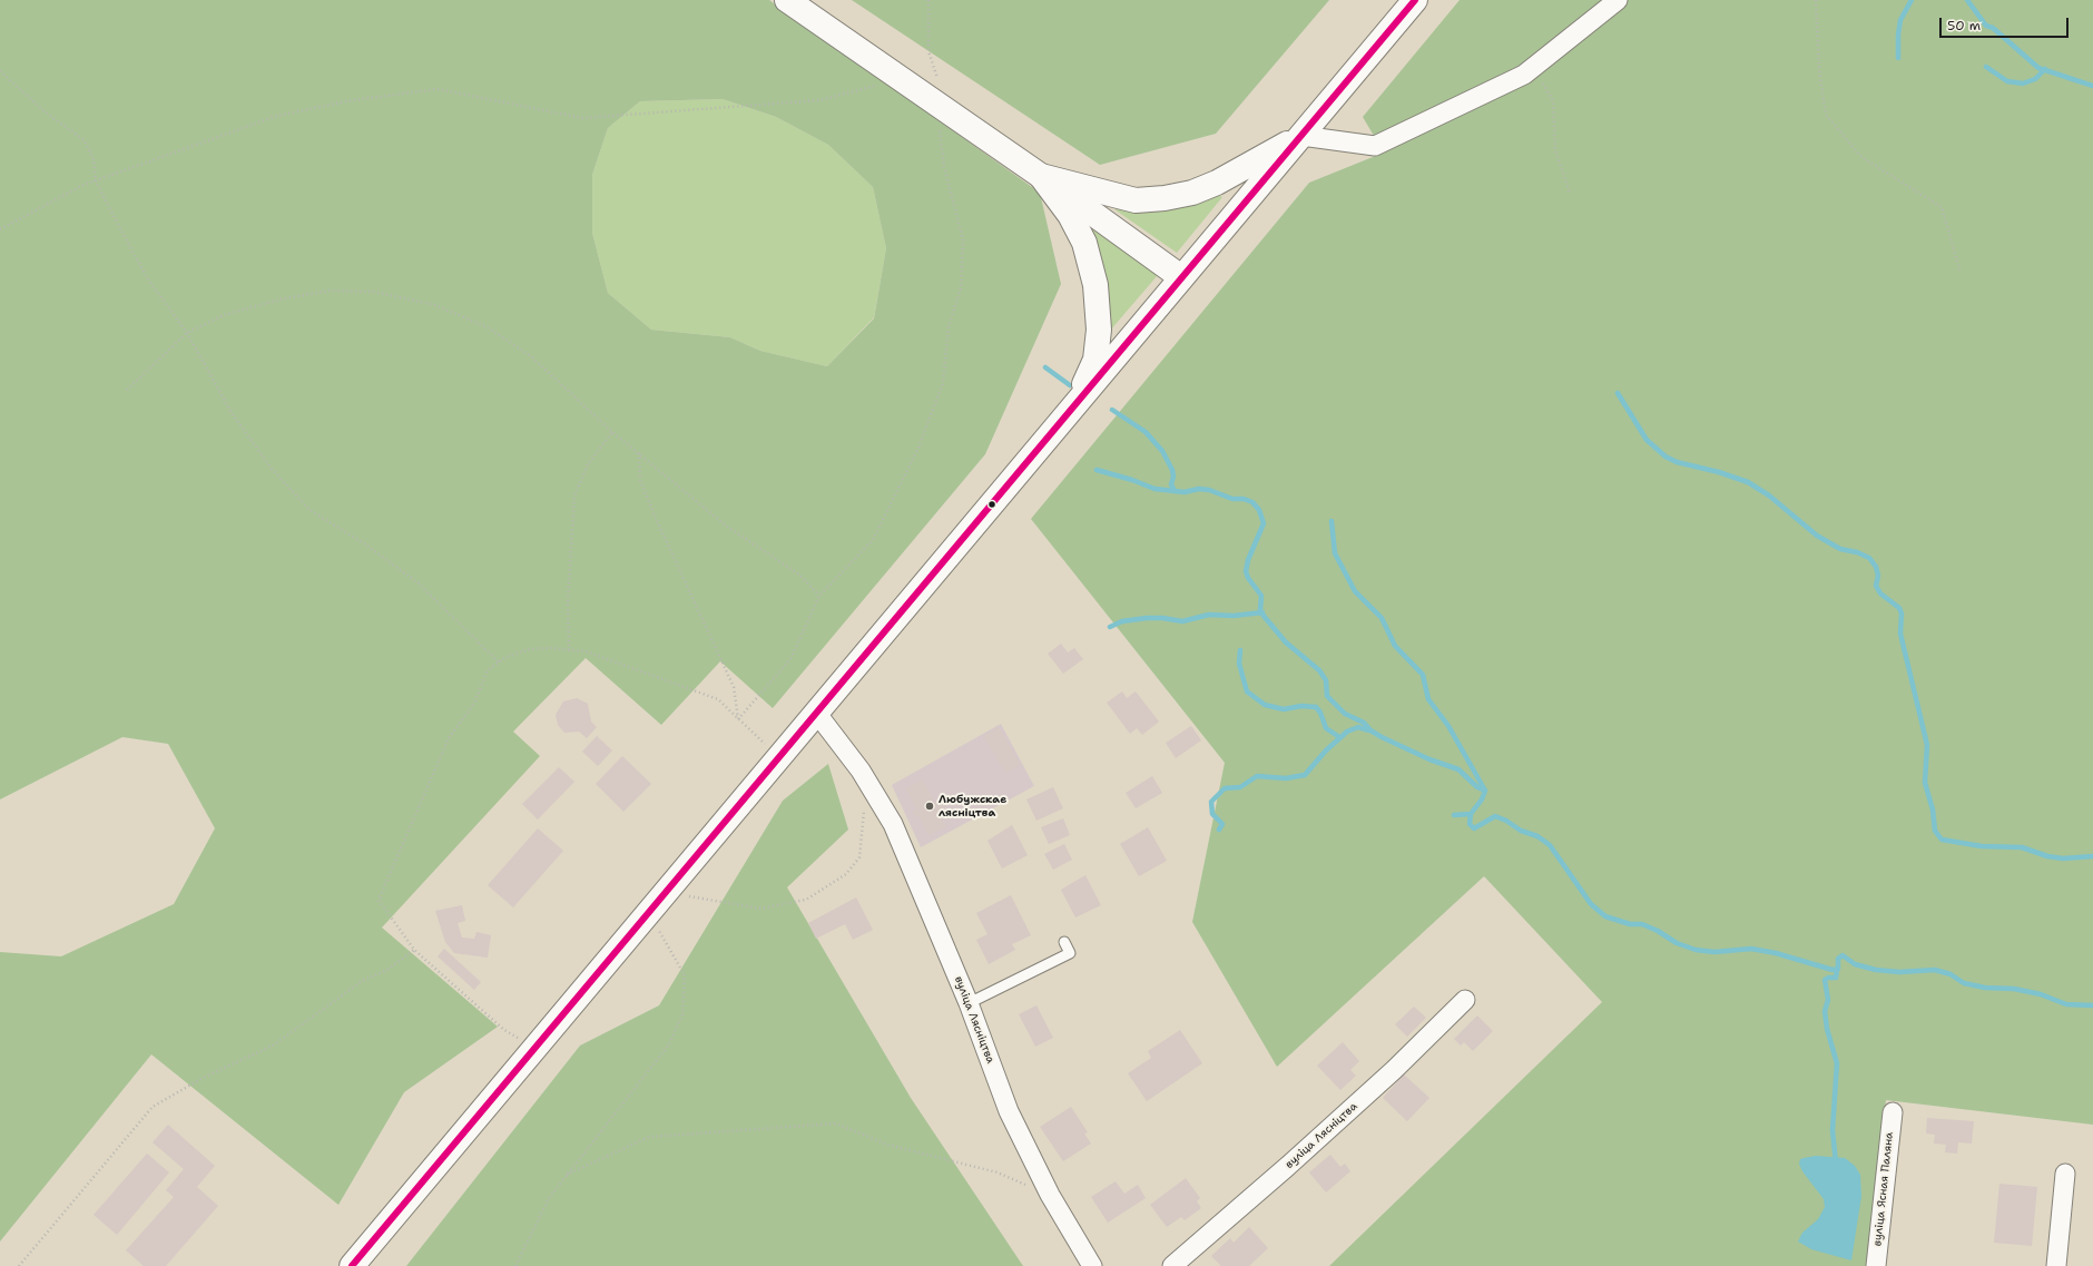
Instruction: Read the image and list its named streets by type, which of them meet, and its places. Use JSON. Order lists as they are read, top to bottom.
{
  "streets": {
    "street": ["вуліца Лясніцтва", "вуліца Ясная Паляна"]
  },
  "places": ["Любужскае лясніцтва"],
  "scale_bar": "50 m"
}
